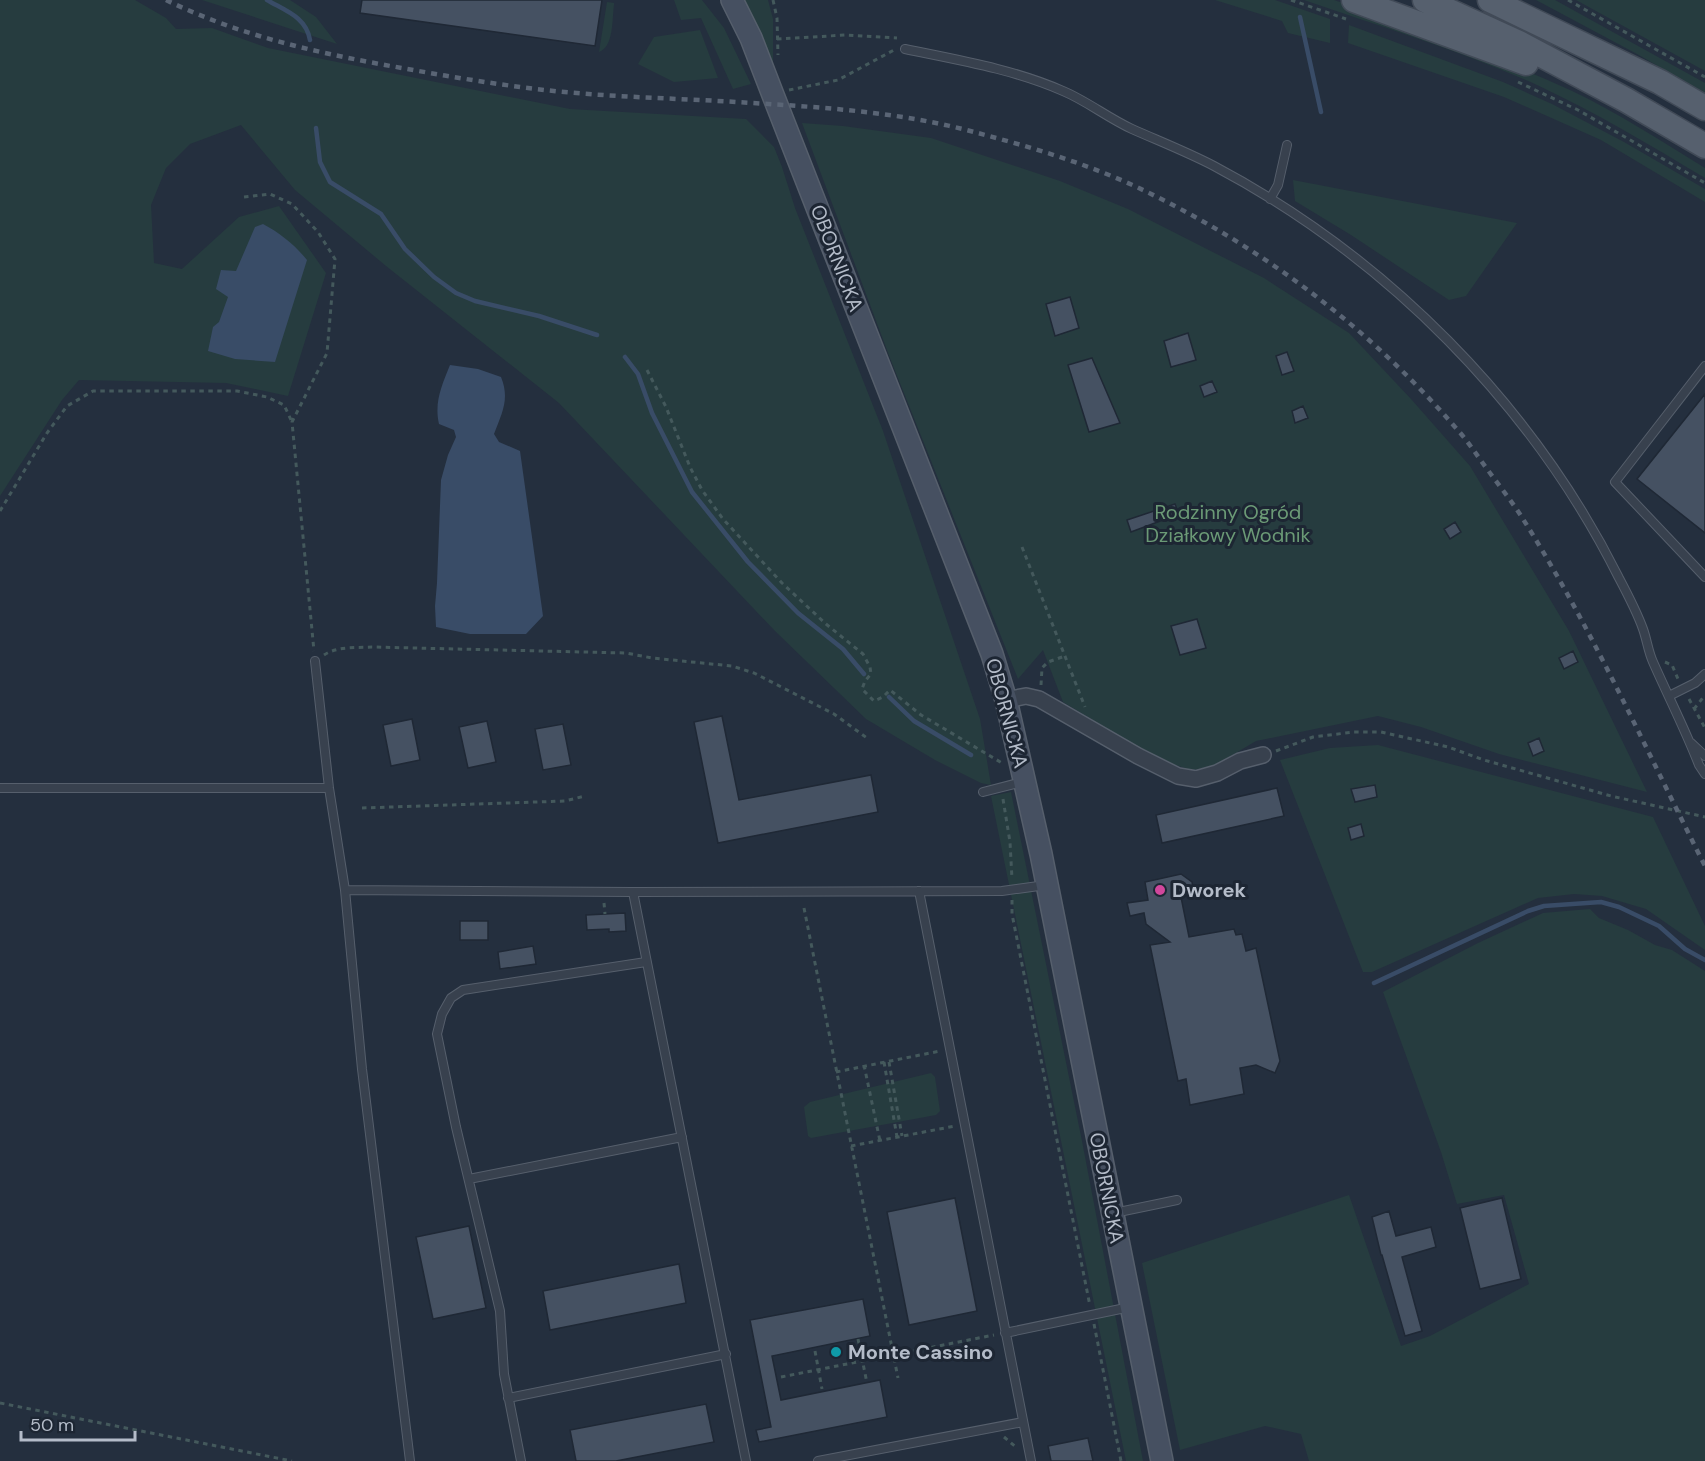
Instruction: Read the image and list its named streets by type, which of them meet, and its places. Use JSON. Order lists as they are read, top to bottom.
{
  "streets": {
    "main road": ["OBORNICKA"]
  },
  "parks": ["Rodzinny Ogród Działkowy Wodnik"],
  "places": ["Dworek", "Monte Cassino"],
  "scale_bar": "50 m"
}
